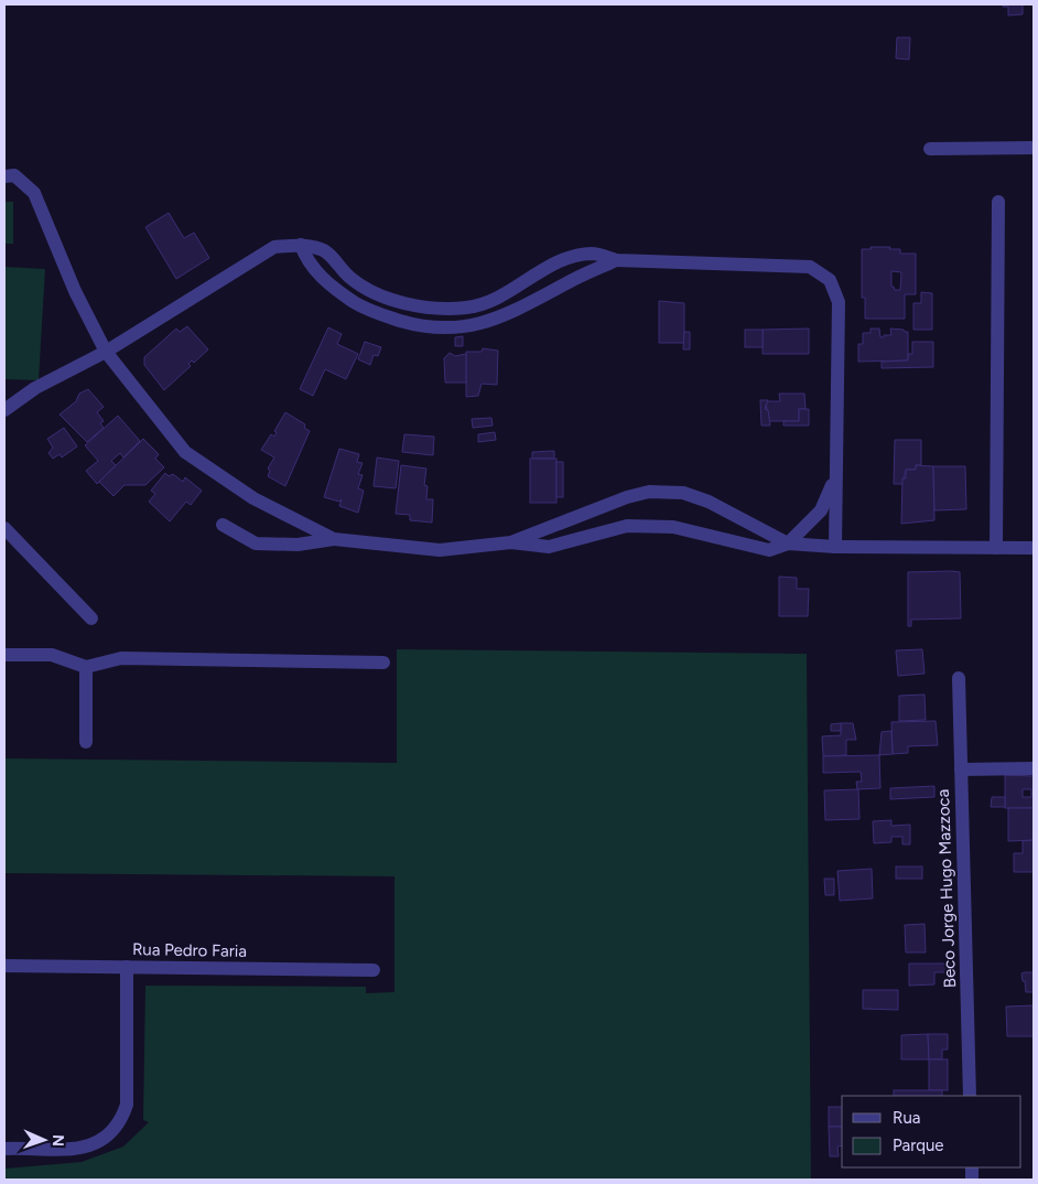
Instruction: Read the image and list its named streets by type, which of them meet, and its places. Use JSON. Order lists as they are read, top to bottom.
{
  "streets": {
    "street": ["Beco Jorge Hugo Mazzoca", "Rua Pedro Faria"]
  },
  "legend": ["Rua", "Parque"],
  "north": "right"
}
